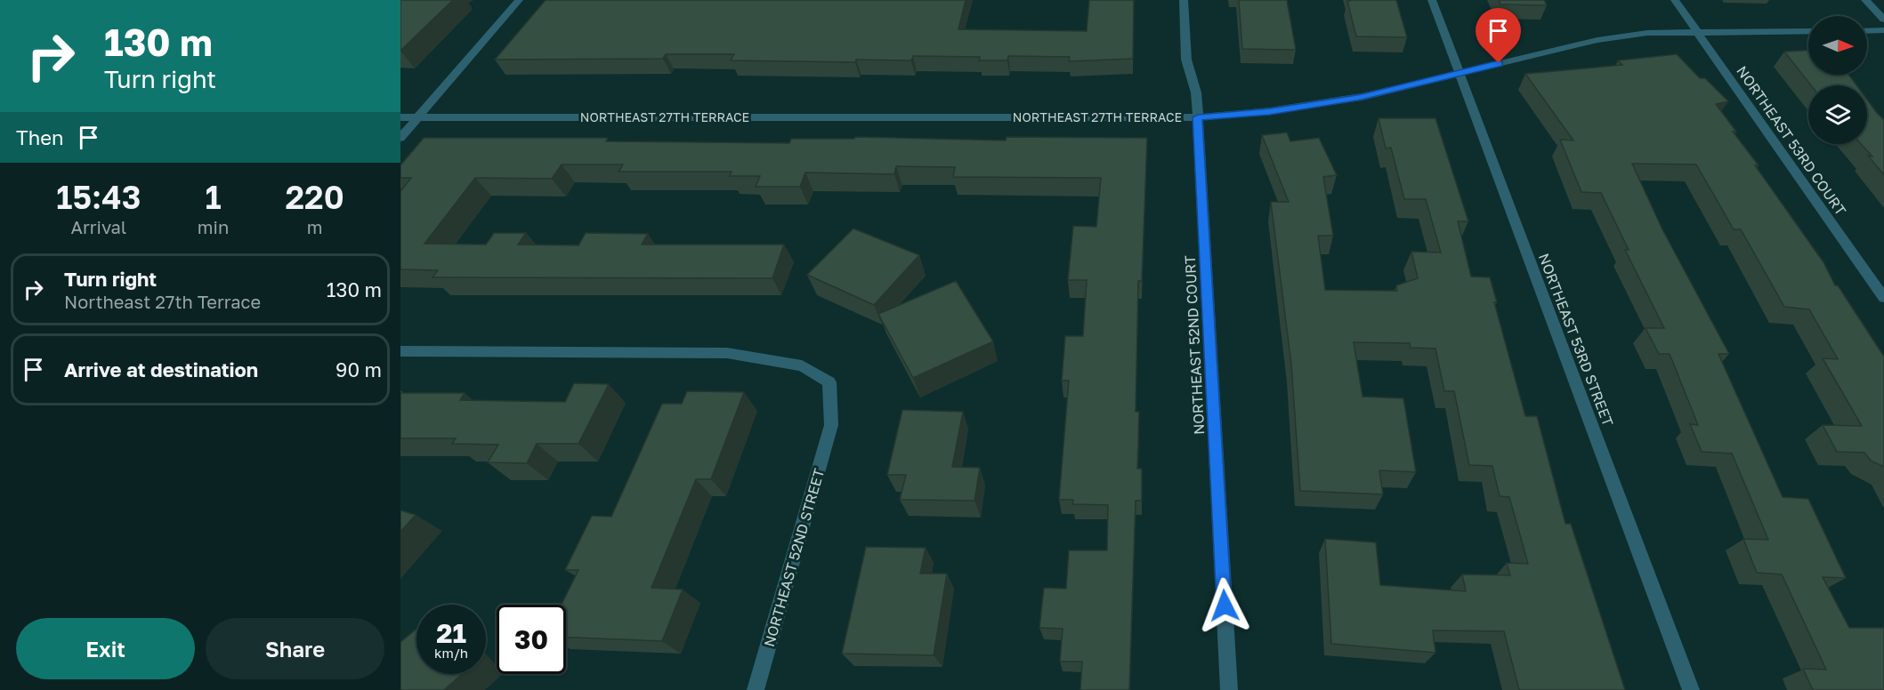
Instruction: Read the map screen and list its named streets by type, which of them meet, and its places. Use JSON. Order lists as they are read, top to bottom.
{
  "streets": {
    "street": [
      "NORTHEAST 27TH TERRACE",
      "NORTHEAST 53RD COURT",
      "NORTHEAST 53RD STREET",
      "NORTHEAST 52ND COURT",
      "NORTHEAST 52ND STREET"
    ]
  },
  "crossings": [
    ["NORTHEAST 27TH TERRACE", "NORTHEAST 53RD COURT"],
    ["NORTHEAST 27TH TERRACE", "NORTHEAST 53RD STREET"],
    ["NORTHEAST 27TH TERRACE", "NORTHEAST 52ND COURT"]
  ],
  "north": "right",
  "page": {
    "turn": ["130 m", "Turn right"],
    "then": "Then",
    "eta": [
      "15:43",
      "Arrival",
      "1",
      "min",
      "220",
      "m"
    ],
    "list": [
      {
        "name": "Turn right",
        "note": "Northeast 27th Terrace",
        "value": "130 m"
      },
      {
        "name": "Arrive at destination",
        "value": "90 m"
      }
    ],
    "speed": "21 km/h",
    "limit": "30",
    "buttons": ["Exit", "Share"]
  }
}
